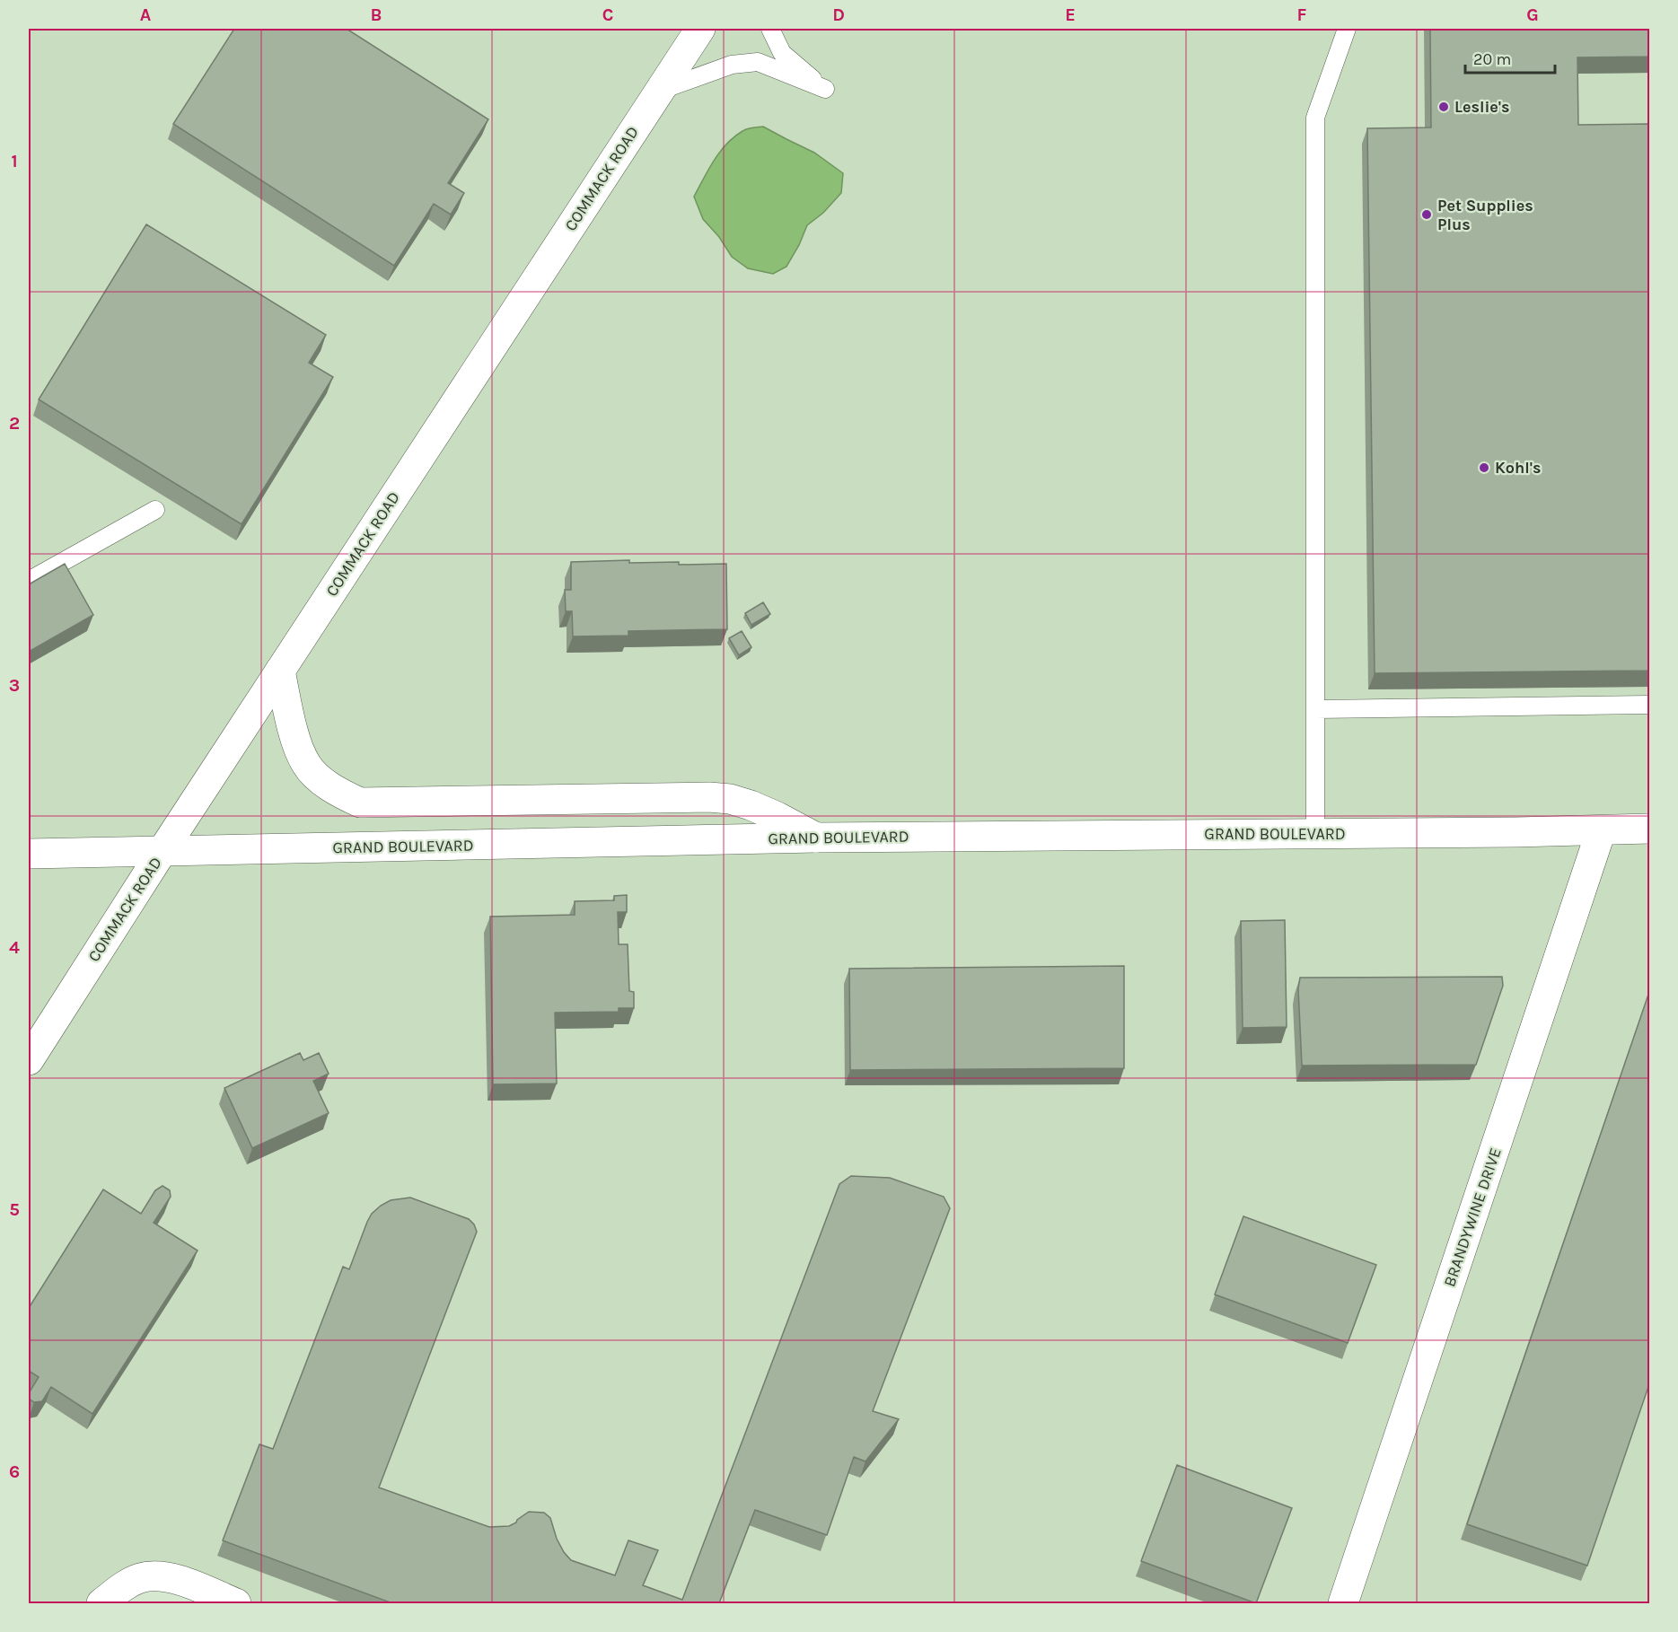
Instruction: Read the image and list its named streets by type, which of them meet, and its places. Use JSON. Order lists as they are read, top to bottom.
{
  "streets": {
    "street": ["COMMACK ROAD", "GRAND BOULEVARD", "BRANDYWINE DRIVE"]
  },
  "crossings": [
    ["COMMACK ROAD", "GRAND BOULEVARD"],
    ["GRAND BOULEVARD", "BRANDYWINE DRIVE"]
  ],
  "places": ["Leslie's", "Pet Supplies Plus", "Kohl's"],
  "scale_bar": "20 m",
  "grid": {
    "columns": [
      "A",
      "B",
      "C",
      "D",
      "E",
      "F",
      "G"
    ],
    "rows": [
      "1",
      "2",
      "3",
      "4",
      "5",
      "6"
    ]
  }
}
